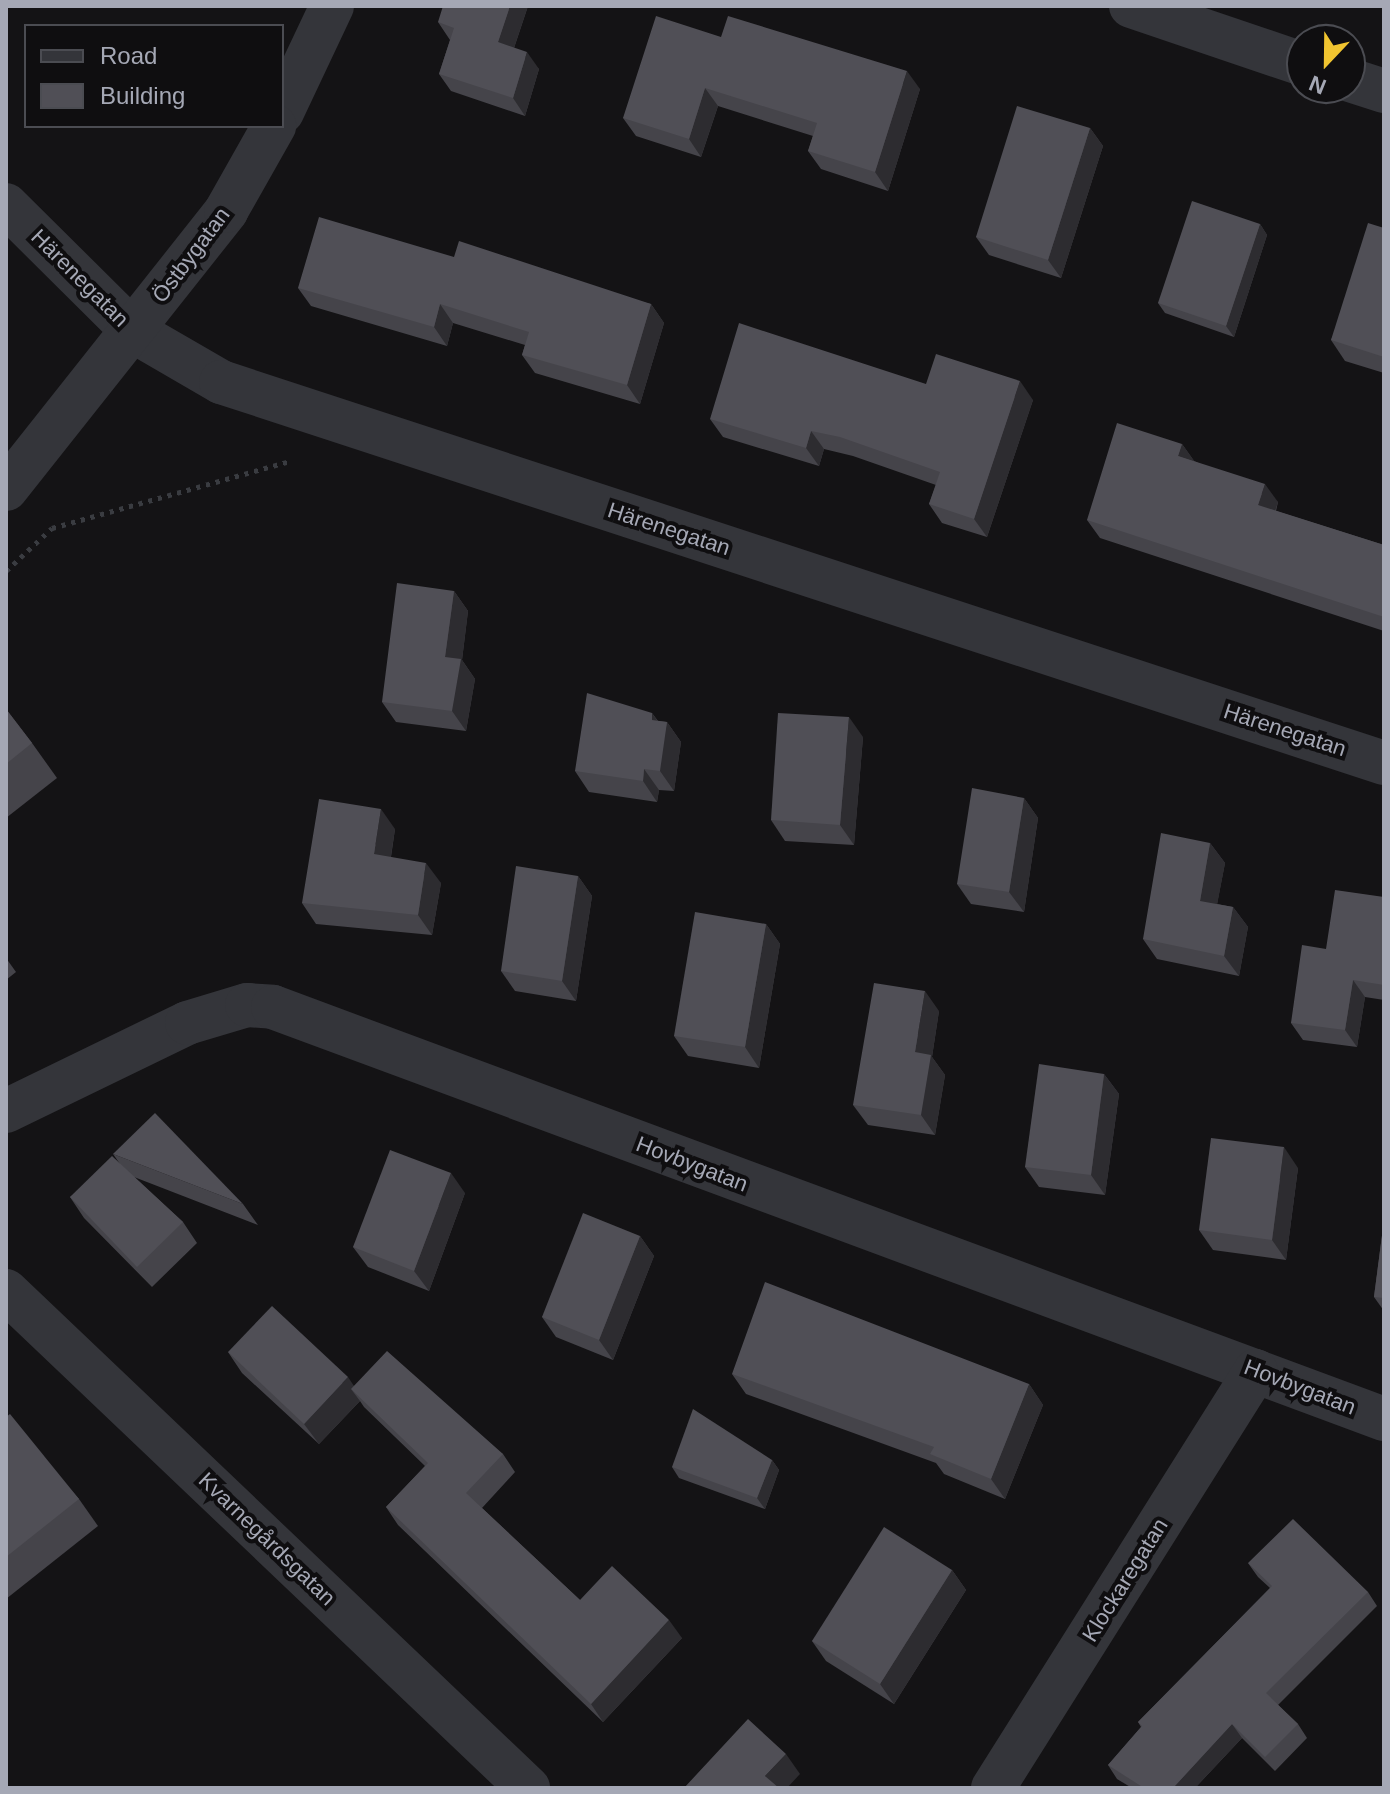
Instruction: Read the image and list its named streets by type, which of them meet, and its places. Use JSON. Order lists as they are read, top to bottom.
{
  "streets": {
    "street": [
      "Östbygatan",
      "Härenegatan",
      "Hovbygatan",
      "Kvarnegårdsgatan",
      "Klockaregatan"
    ]
  },
  "crossings": [
    ["Östbygatan", "Härenegatan"],
    ["Hovbygatan", "Klockaregatan"]
  ],
  "legend": ["Road", "Building"],
  "north": "bottom"
}
